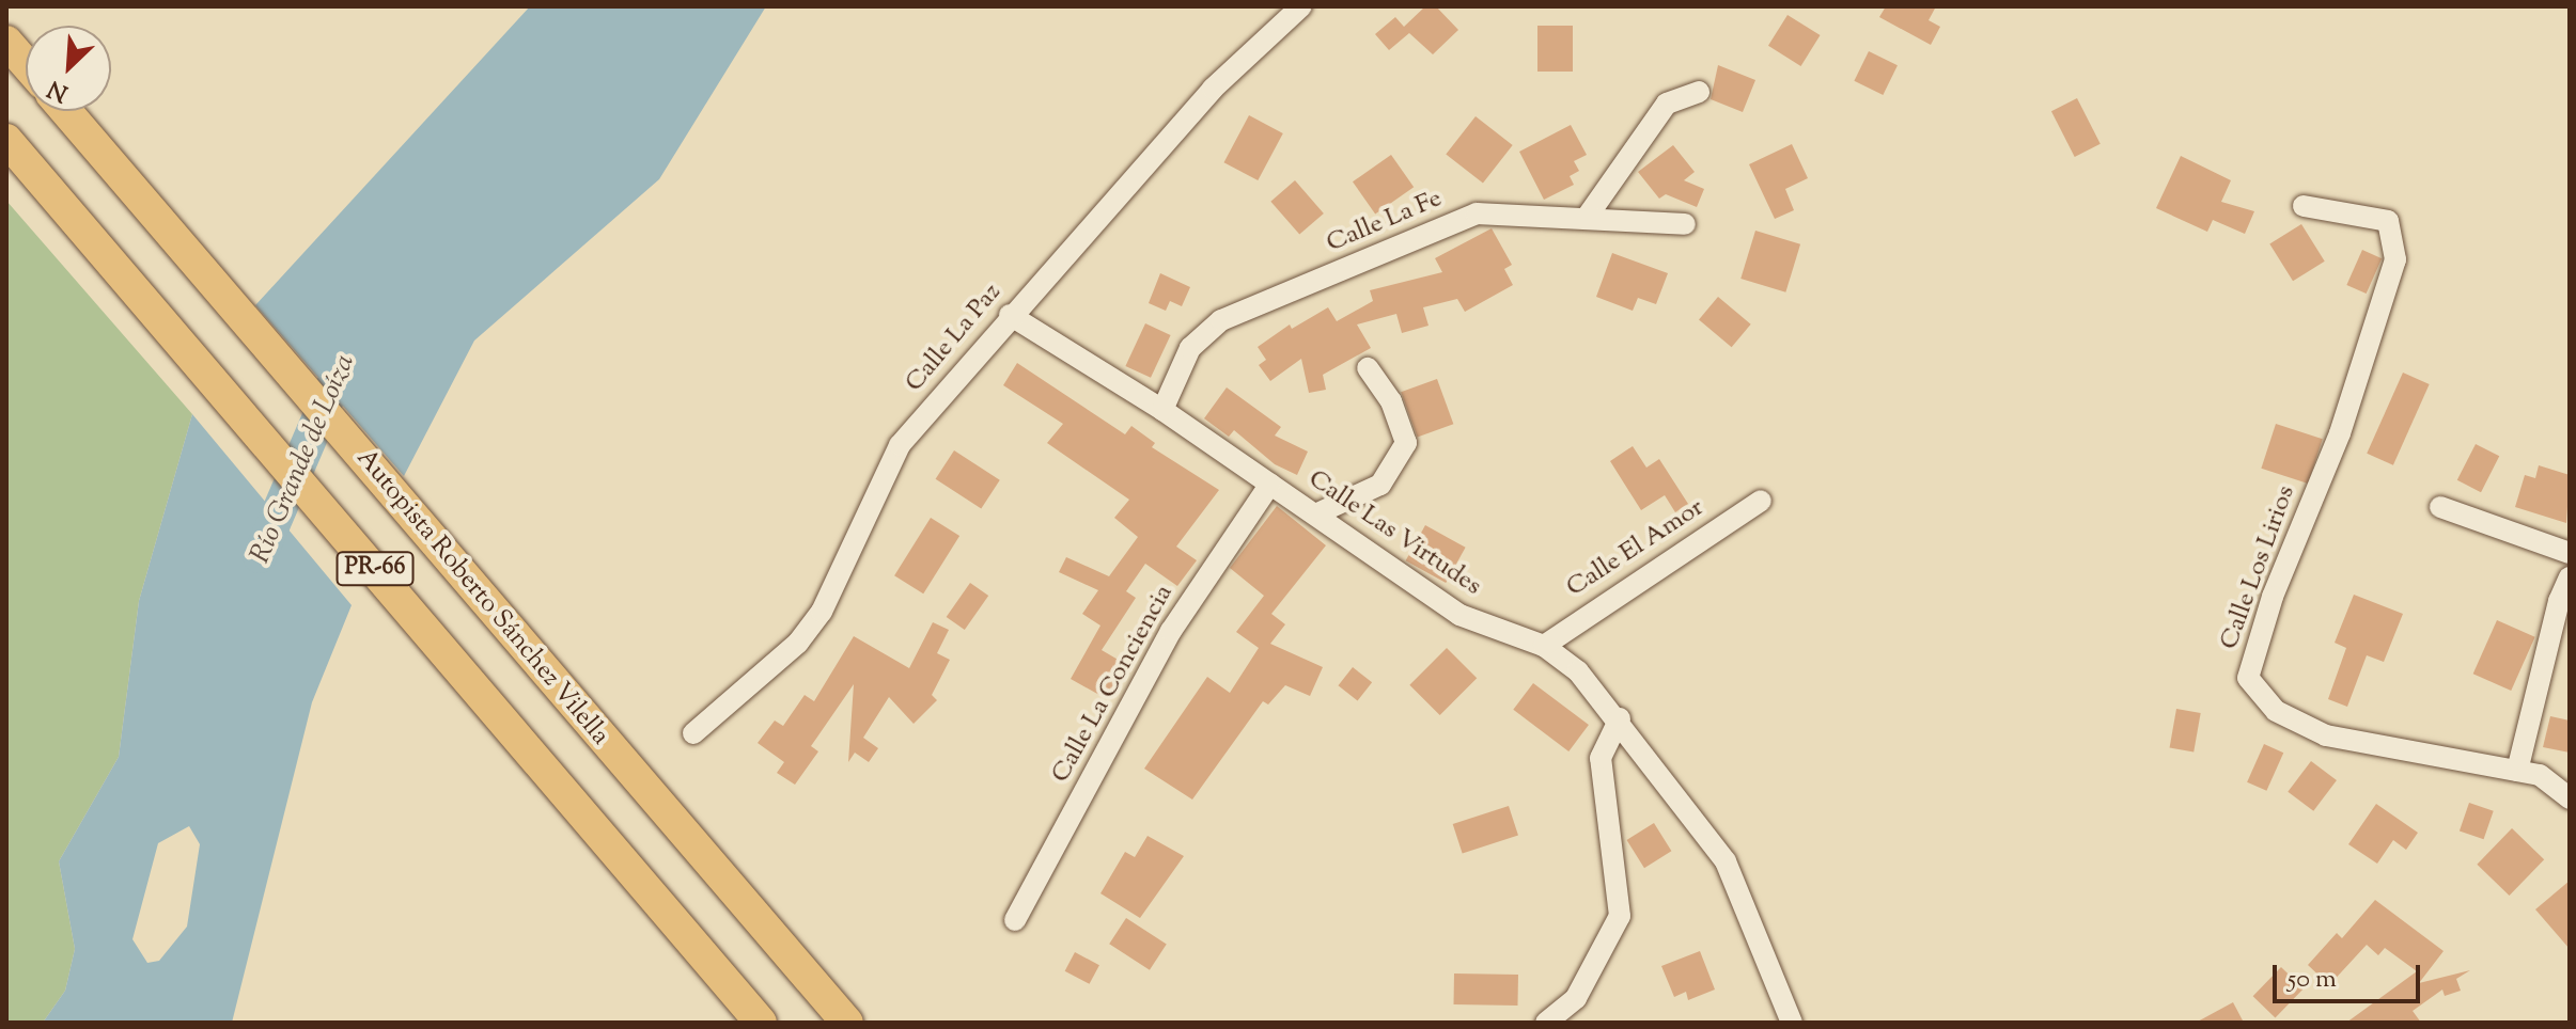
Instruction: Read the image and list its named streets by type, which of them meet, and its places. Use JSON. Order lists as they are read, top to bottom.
{
  "streets": {
    "highway": ["PR-66", "Autopista Roberto Sánchez Vilella"],
    "street": [
      "Calle La Fe",
      "Calle La Paz",
      "Calle Las Virtudes",
      "Calle El Amor",
      "Calle Los Lirios",
      "Calle La Conciencia"
    ]
  },
  "crossings": [
    ["Calle La Fe", "Calle Las Virtudes"],
    ["Calle La Paz", "Calle Las Virtudes"],
    ["Calle Las Virtudes", "Calle El Amor"],
    ["Calle Las Virtudes", "Calle La Conciencia"]
  ],
  "water": ["Río Grande de Loíza"],
  "scale_bar": "50 m",
  "north": "bottom left"
}
